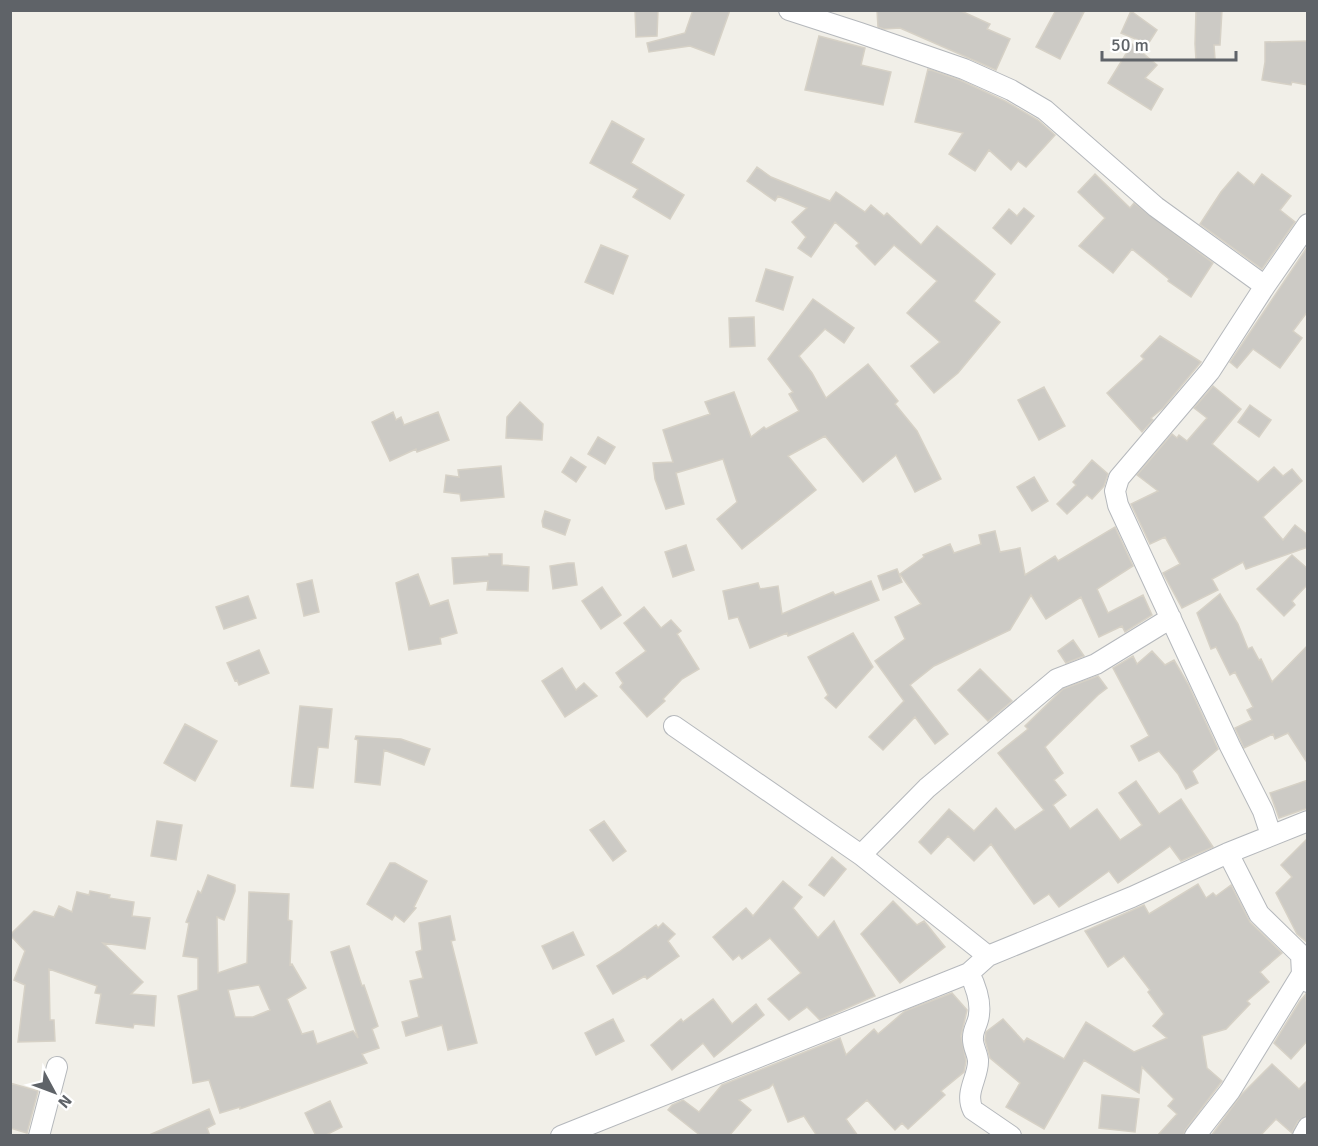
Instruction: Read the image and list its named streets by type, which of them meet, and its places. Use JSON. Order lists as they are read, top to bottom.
{
  "scale_bar": "50 m",
  "north": "bottom right"
}
